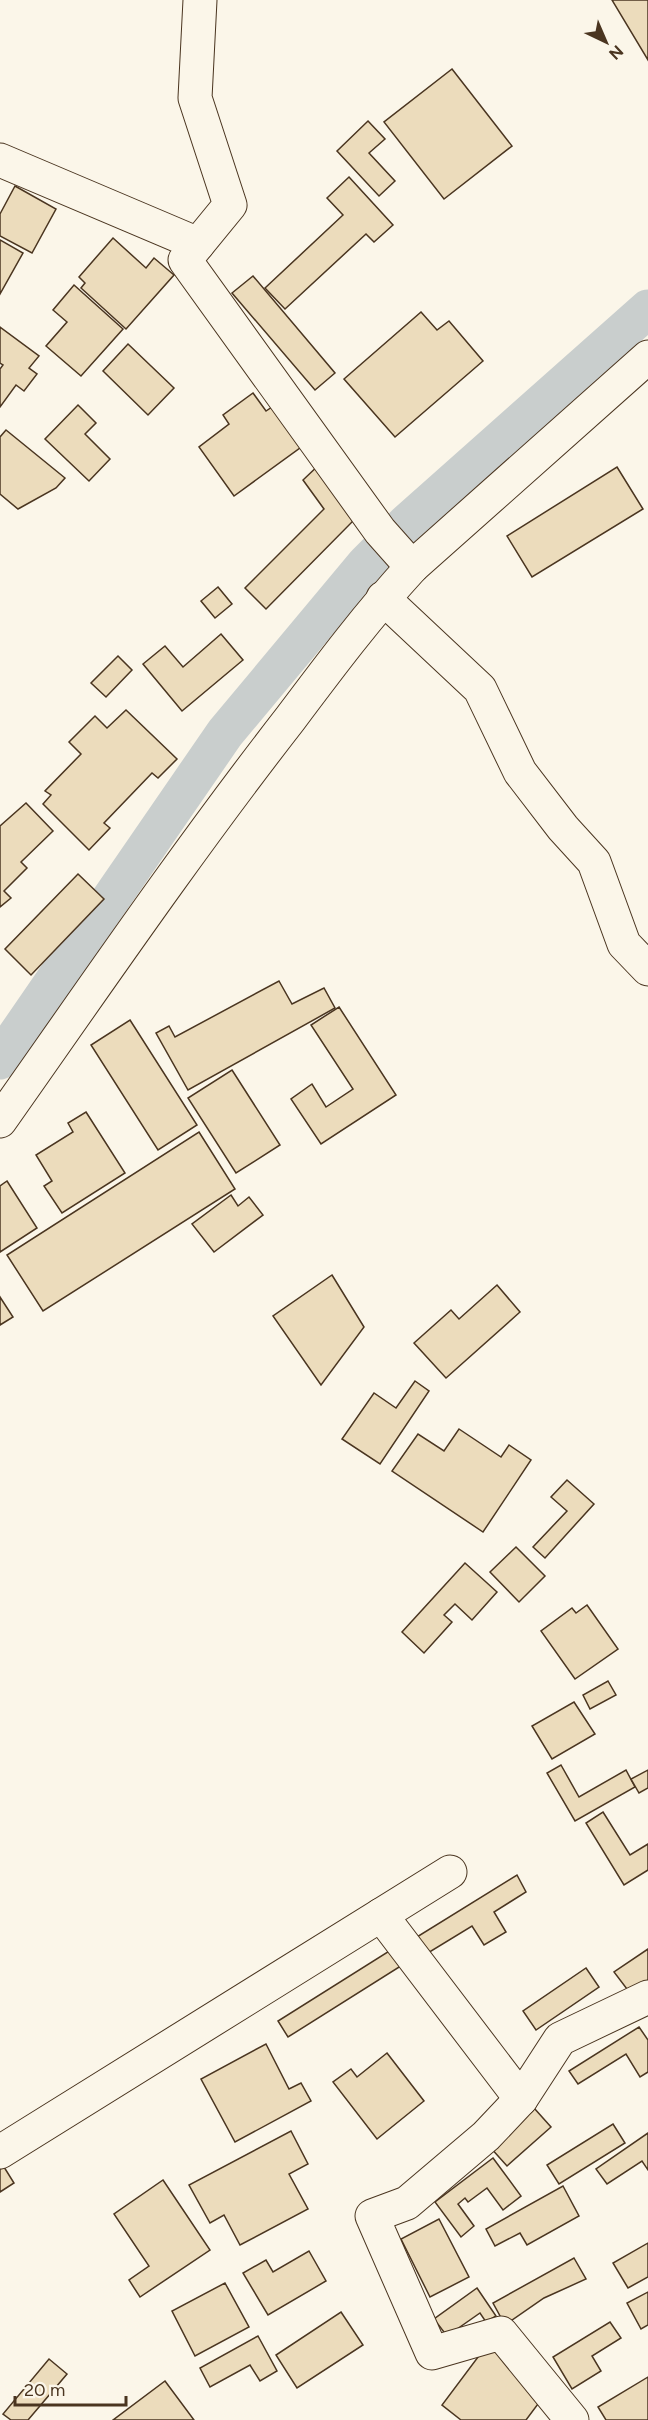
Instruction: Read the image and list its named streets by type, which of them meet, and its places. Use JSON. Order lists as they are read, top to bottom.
{
  "scale_bar": "20 m",
  "north": "bottom right"
}
